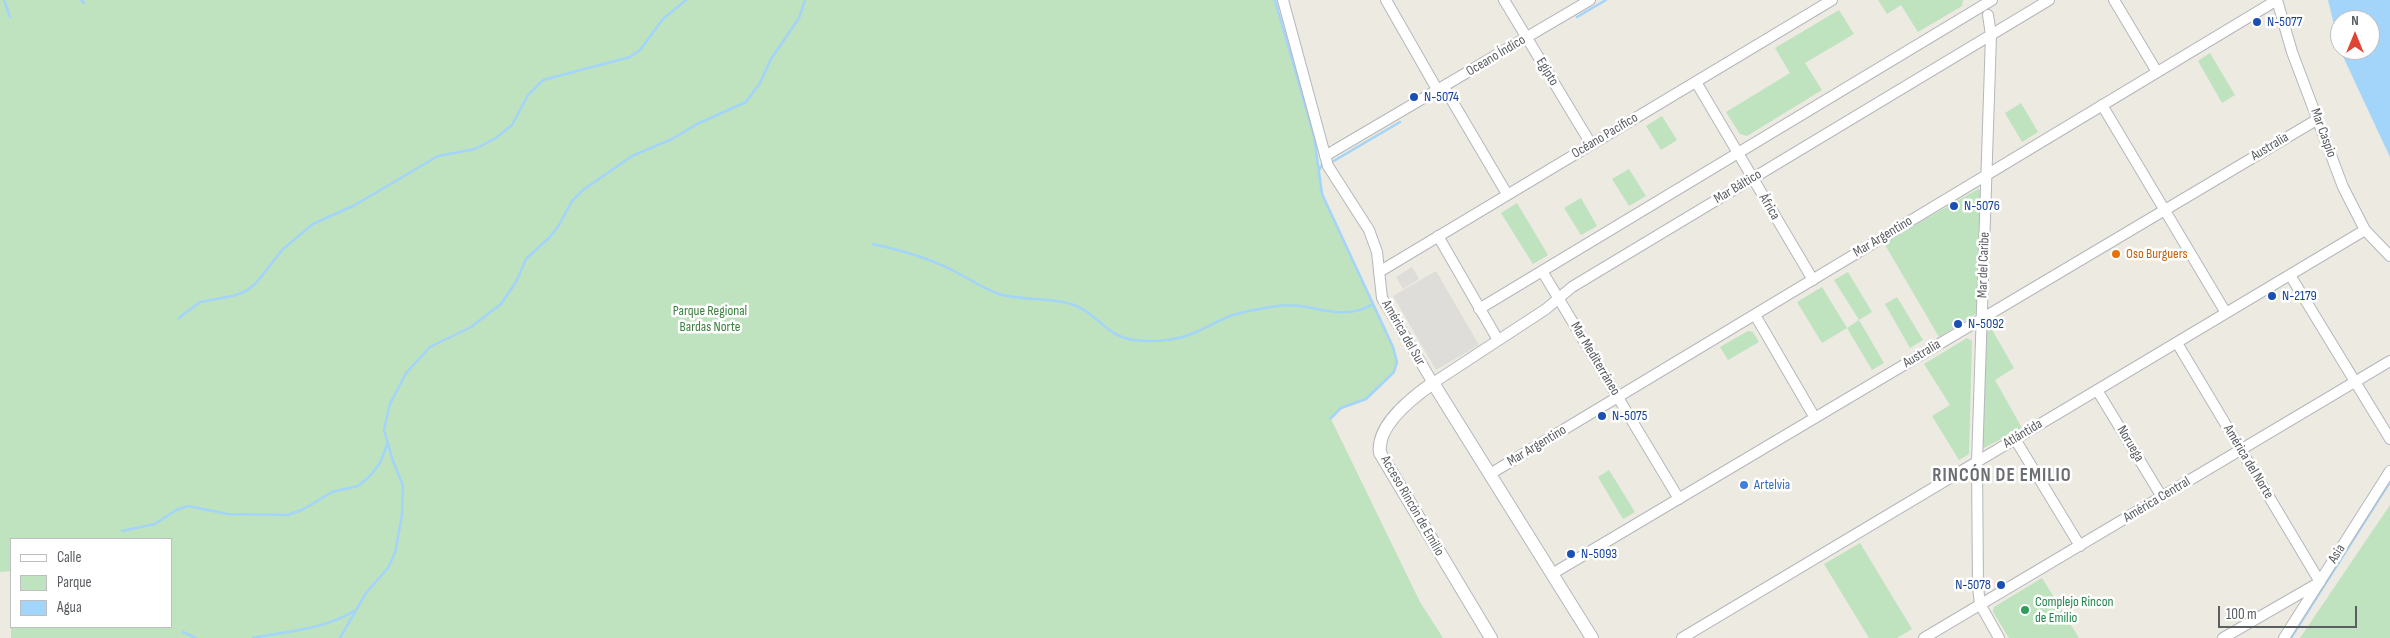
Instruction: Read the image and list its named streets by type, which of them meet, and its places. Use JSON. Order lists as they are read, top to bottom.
{
  "streets": {
    "street": [
      "Oceano Índico",
      "Egipto",
      "Mar Caspio",
      "Océano Pacífico",
      "Australia",
      "Mar Báltico",
      "África",
      "Mar Argentino",
      "Mar del Caribe",
      "América del Sur",
      "Mar Mediterráneo",
      "Atlántida",
      "Noruega",
      "América del Norte",
      "América Central",
      "Acceso Rincón de Emilio",
      "Asia"
    ]
  },
  "crossings": [
    ["Oceano Índico", "Egipto"],
    ["Oceano Índico", "América del Sur"],
    ["Egipto", "Océano Pacífico"],
    ["Mar Caspio", "Australia"],
    ["Mar Caspio", "Mar Argentino"],
    ["Mar Caspio", "Atlántida"],
    ["Océano Pacífico", "África"],
    ["Océano Pacífico", "América del Sur"],
    ["Australia", "Mar del Caribe"],
    ["Australia", "América del Sur"],
    ["Australia", "Mar Mediterráneo"],
    ["Mar Báltico", "África"],
    ["Mar Báltico", "Mar del Caribe"],
    ["Mar Báltico", "América del Sur"],
    ["Mar Báltico", "Mar Mediterráneo"],
    ["Mar Báltico", "Acceso Rincón de Emilio"],
    ["África", "Mar Argentino"],
    ["Mar Argentino", "Mar del Caribe"],
    ["Mar Argentino", "América del Sur"],
    ["Mar Argentino", "Mar Mediterráneo"],
    ["Mar del Caribe", "Atlántida"],
    ["Mar del Caribe", "América Central"],
    ["América del Sur", "Acceso Rincón de Emilio"],
    ["Atlántida", "Noruega"],
    ["Atlántida", "América del Norte"],
    ["Noruega", "América Central"],
    ["América del Norte", "América Central"],
    ["América del Norte", "Asia"]
  ],
  "districts": ["RINCÓN DE EMILIO"],
  "parks": ["Parque Regional Bardas Norte"],
  "places": [
    "N-5077",
    "N-5074",
    "N-5076",
    "Oso Burguers",
    "N-2179",
    "N-5092",
    "N-5075",
    "Artelvia",
    "N-5093",
    "N-5078",
    "Complejo Rincon de Emilio"
  ],
  "legend": ["Calle", "Parque", "Agua"],
  "scale_bar": "100 m",
  "north": "top"
}
